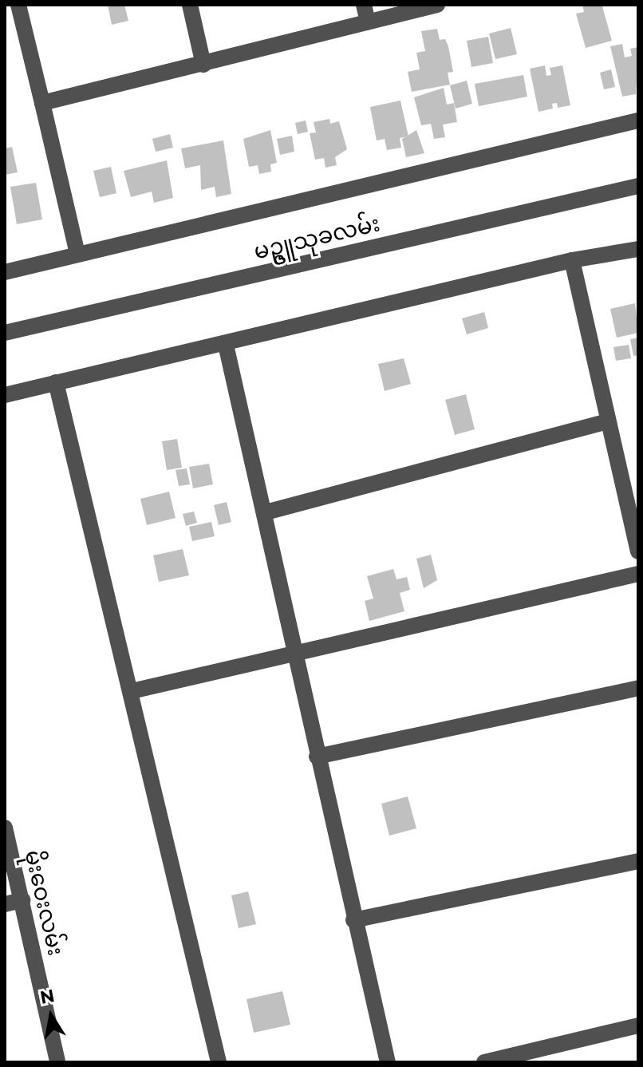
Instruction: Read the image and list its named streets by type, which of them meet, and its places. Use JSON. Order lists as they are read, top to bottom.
{
  "streets": {
    "street": ["မဥ္ဇူသုခလမ်း", "မိုးဝေးလမ်း"]
  },
  "north": "top"
}
